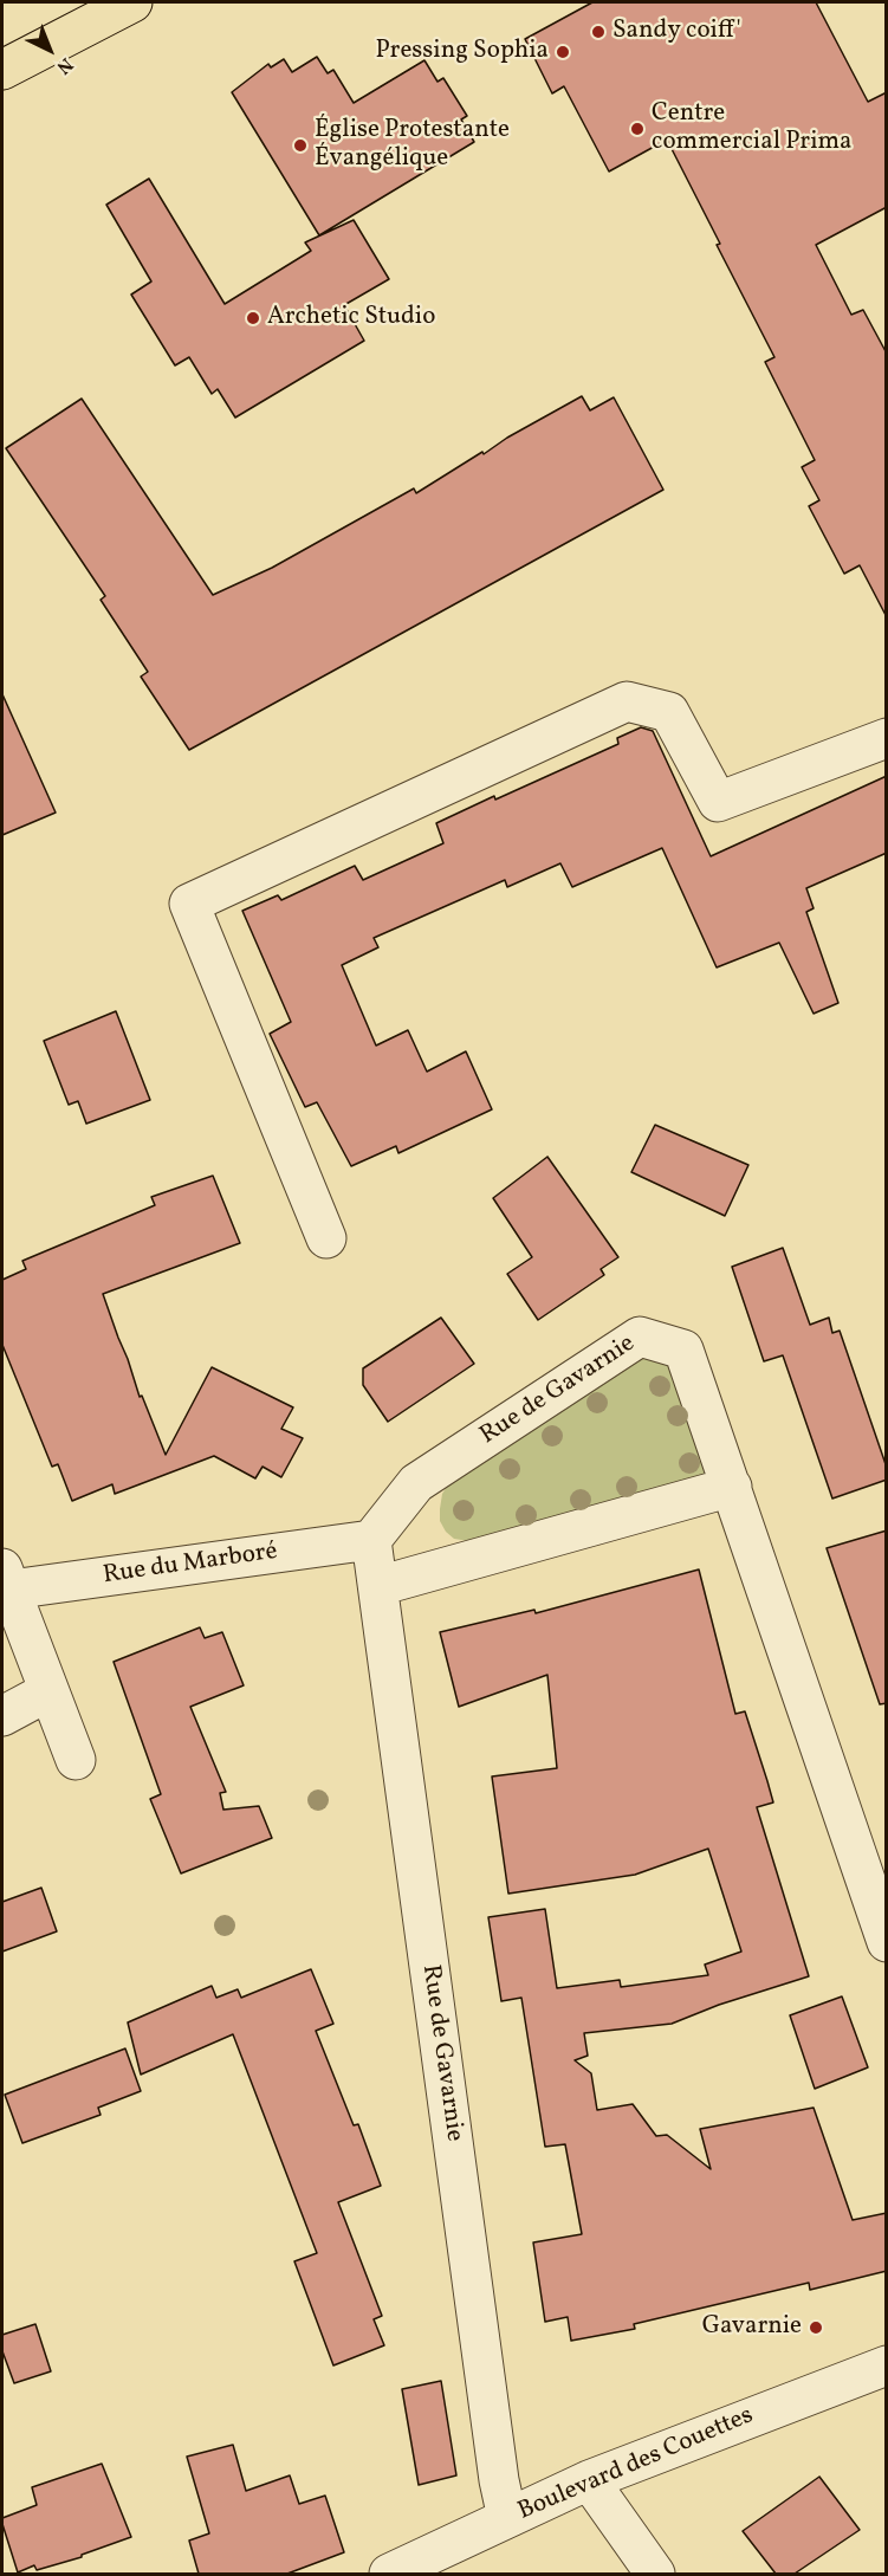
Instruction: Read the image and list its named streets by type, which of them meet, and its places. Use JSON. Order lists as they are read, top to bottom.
{
  "streets": {
    "street": ["Rue de Gavarnie", "Rue du Marboré", "Boulevard des Couettes"]
  },
  "crossings": [
    ["Rue de Gavarnie", "Rue du Marboré"],
    ["Rue de Gavarnie", "Boulevard des Couettes"]
  ],
  "places": [
    "Sandy coiff'",
    "Pressing Sophia",
    "Centre commercial Prima",
    "Église Protestante Évangélique",
    "Archetic Studio",
    "Gavarnie"
  ],
  "north": "bottom right"
}
